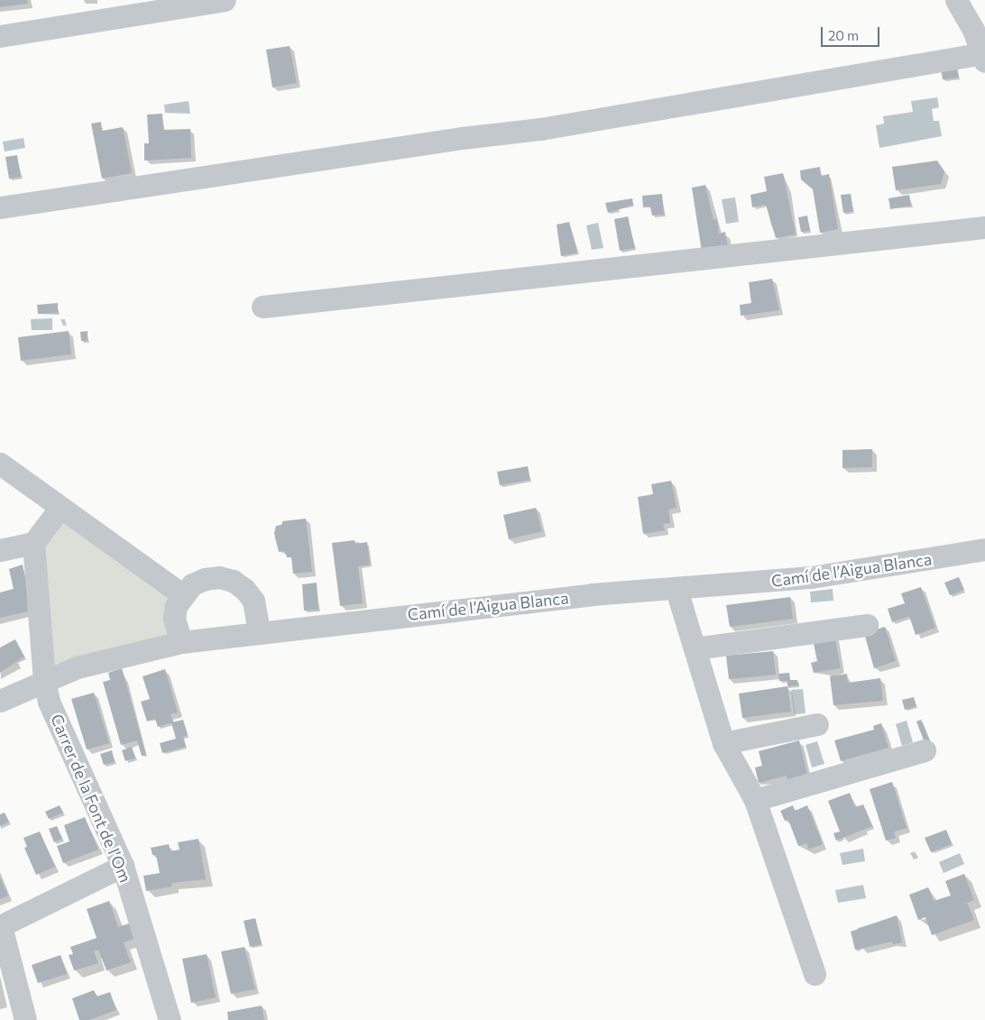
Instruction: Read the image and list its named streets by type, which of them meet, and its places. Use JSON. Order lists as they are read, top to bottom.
{
  "streets": {
    "street": ["Camí de l’Aigua Blanca", "Carrer de la Font de l'Om"]
  },
  "crossings": [
    ["Camí de l’Aigua Blanca", "Carrer de la Font de l'Om"]
  ],
  "scale_bar": "20 m"
}
